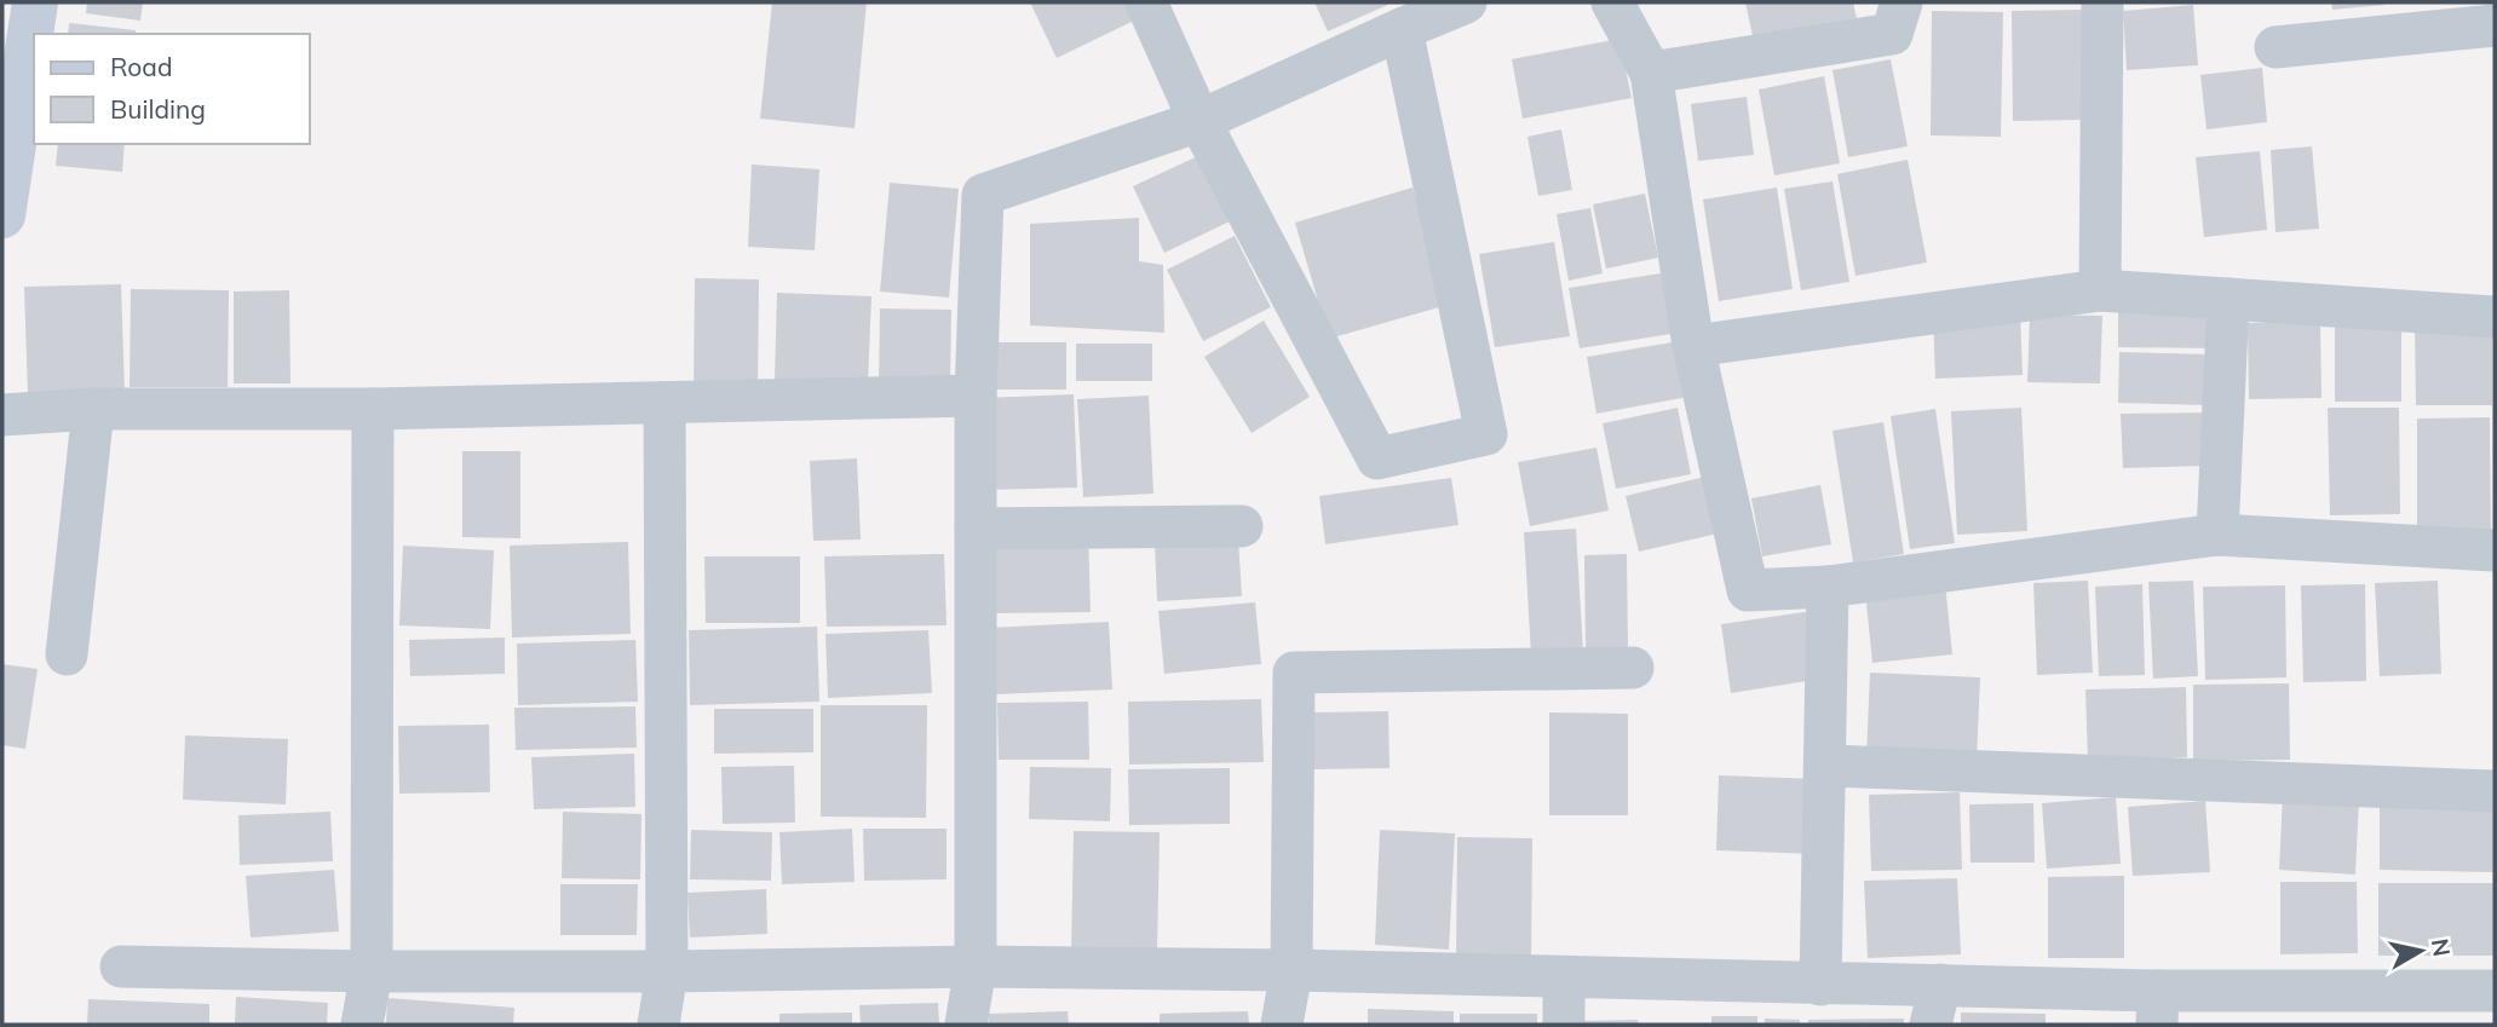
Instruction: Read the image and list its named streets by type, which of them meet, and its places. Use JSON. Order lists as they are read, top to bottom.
{
  "legend": ["Road", "Building"],
  "north": "right"
}
